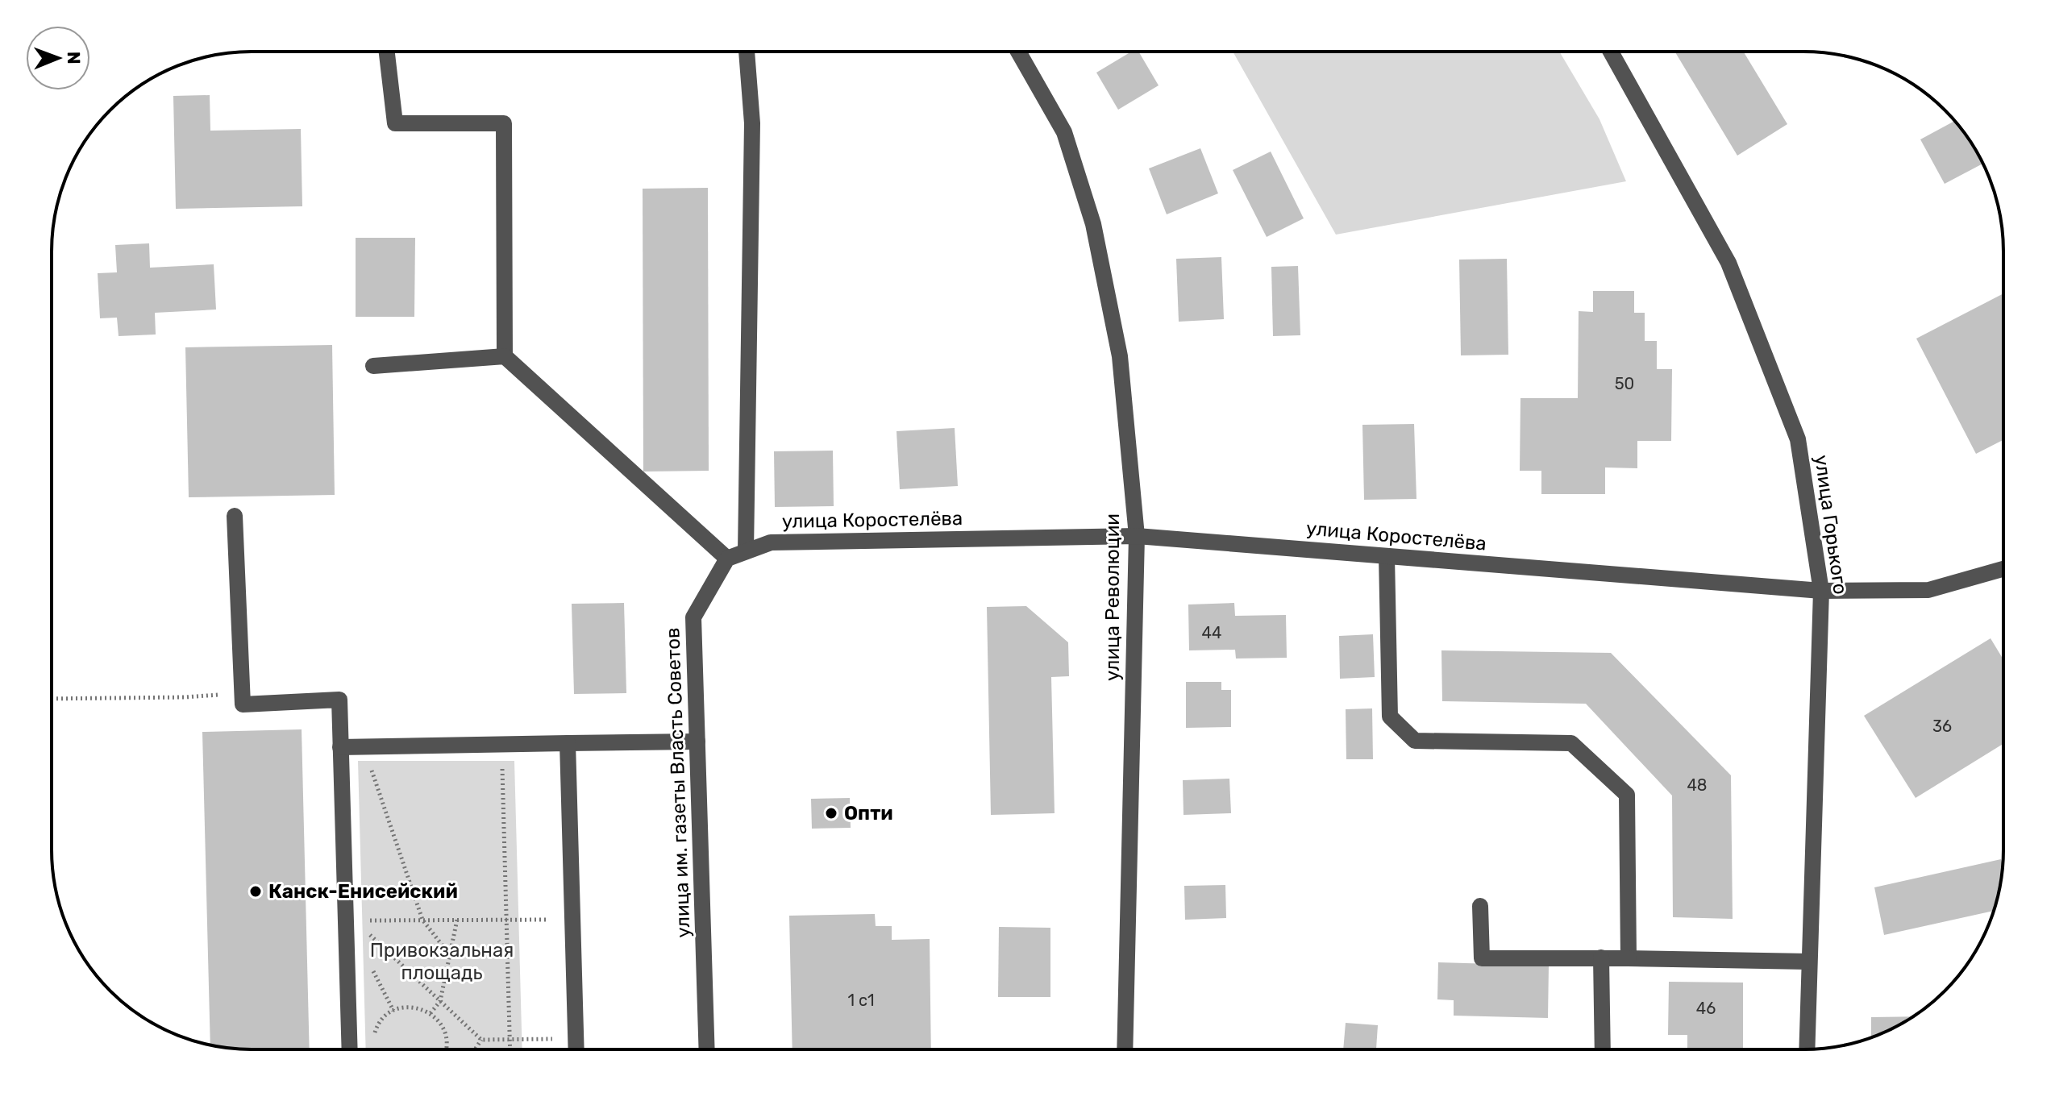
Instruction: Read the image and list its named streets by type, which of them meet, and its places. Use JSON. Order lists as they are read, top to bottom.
{
  "streets": {
    "street": [
      "улица Коростелёва",
      "улица Горького",
      "улица Революции",
      "улица им. газеты Власть Советов"
    ]
  },
  "crossings": [
    ["улица Коростелёва", "улица Горького"],
    ["улица Коростелёва", "улица Революции"]
  ],
  "parks": ["Привокзальная площадь"],
  "places": ["Опти", "Канск-Енисейский"],
  "house_numbers": [
    "50",
    "44",
    "36",
    "48",
    "1 с1",
    "46"
  ],
  "north": "right"
}
